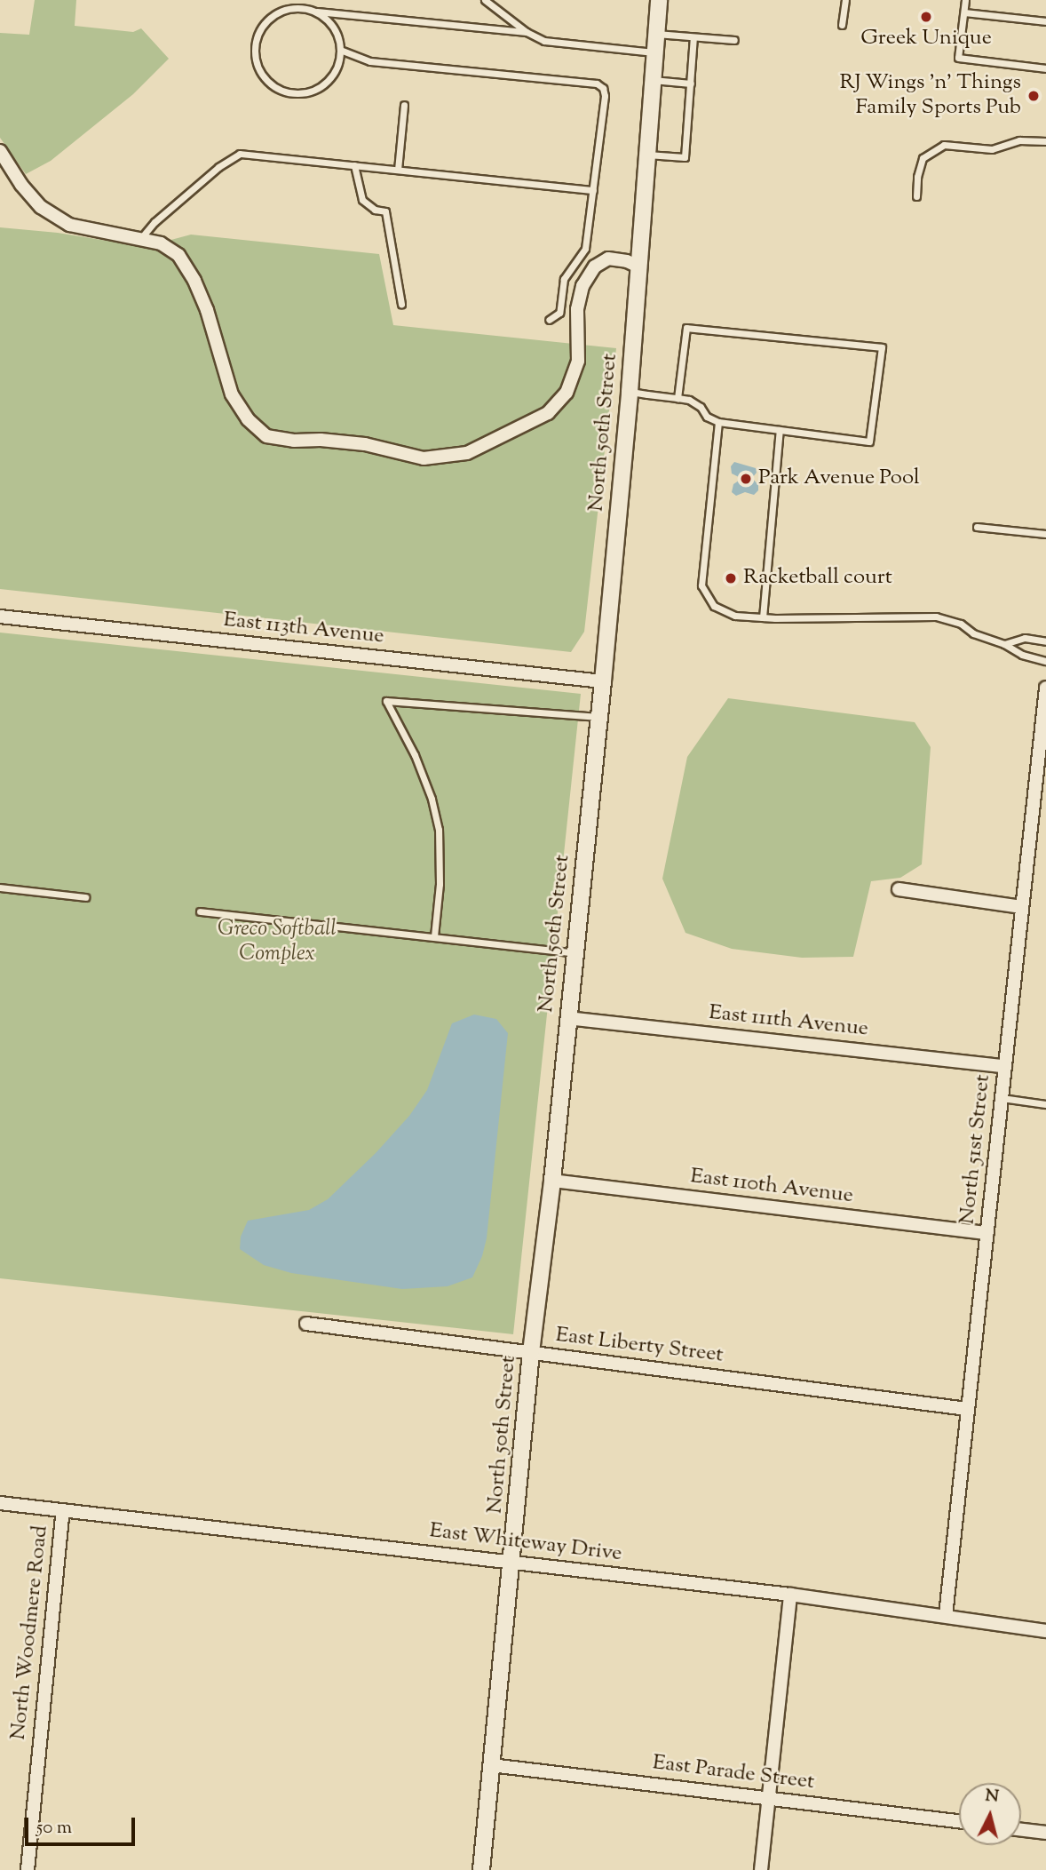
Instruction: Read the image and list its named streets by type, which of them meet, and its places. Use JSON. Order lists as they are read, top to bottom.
{
  "streets": {
    "street": [
      "North 50th Street",
      "East 113th Avenue",
      "East 111th Avenue",
      "North 51st Street",
      "East 110th Avenue",
      "East Liberty Street",
      "East Whiteway Drive",
      "North Woodmere Road",
      "East Parade Street"
    ]
  },
  "crossings": [
    ["North 50th Street", "East 113th Avenue"],
    ["North 50th Street", "East 111th Avenue"],
    ["North 50th Street", "East 110th Avenue"],
    ["North 50th Street", "East Liberty Street"],
    ["North 50th Street", "East Whiteway Drive"],
    ["North 50th Street", "East Parade Street"],
    ["East 111th Avenue", "North 51st Street"],
    ["North 51st Street", "East 110th Avenue"],
    ["North 51st Street", "East Liberty Street"],
    ["North 51st Street", "East Whiteway Drive"],
    ["East Whiteway Drive", "North Woodmere Road"]
  ],
  "parks": ["Greco Softball Complex"],
  "places": [
    "Greek Unique",
    "RJ Wings 'n' Things Family Sports Pub",
    "Park Avenue Pool",
    "Racketball court"
  ],
  "scale_bar": "50 m",
  "north": "top"
}
